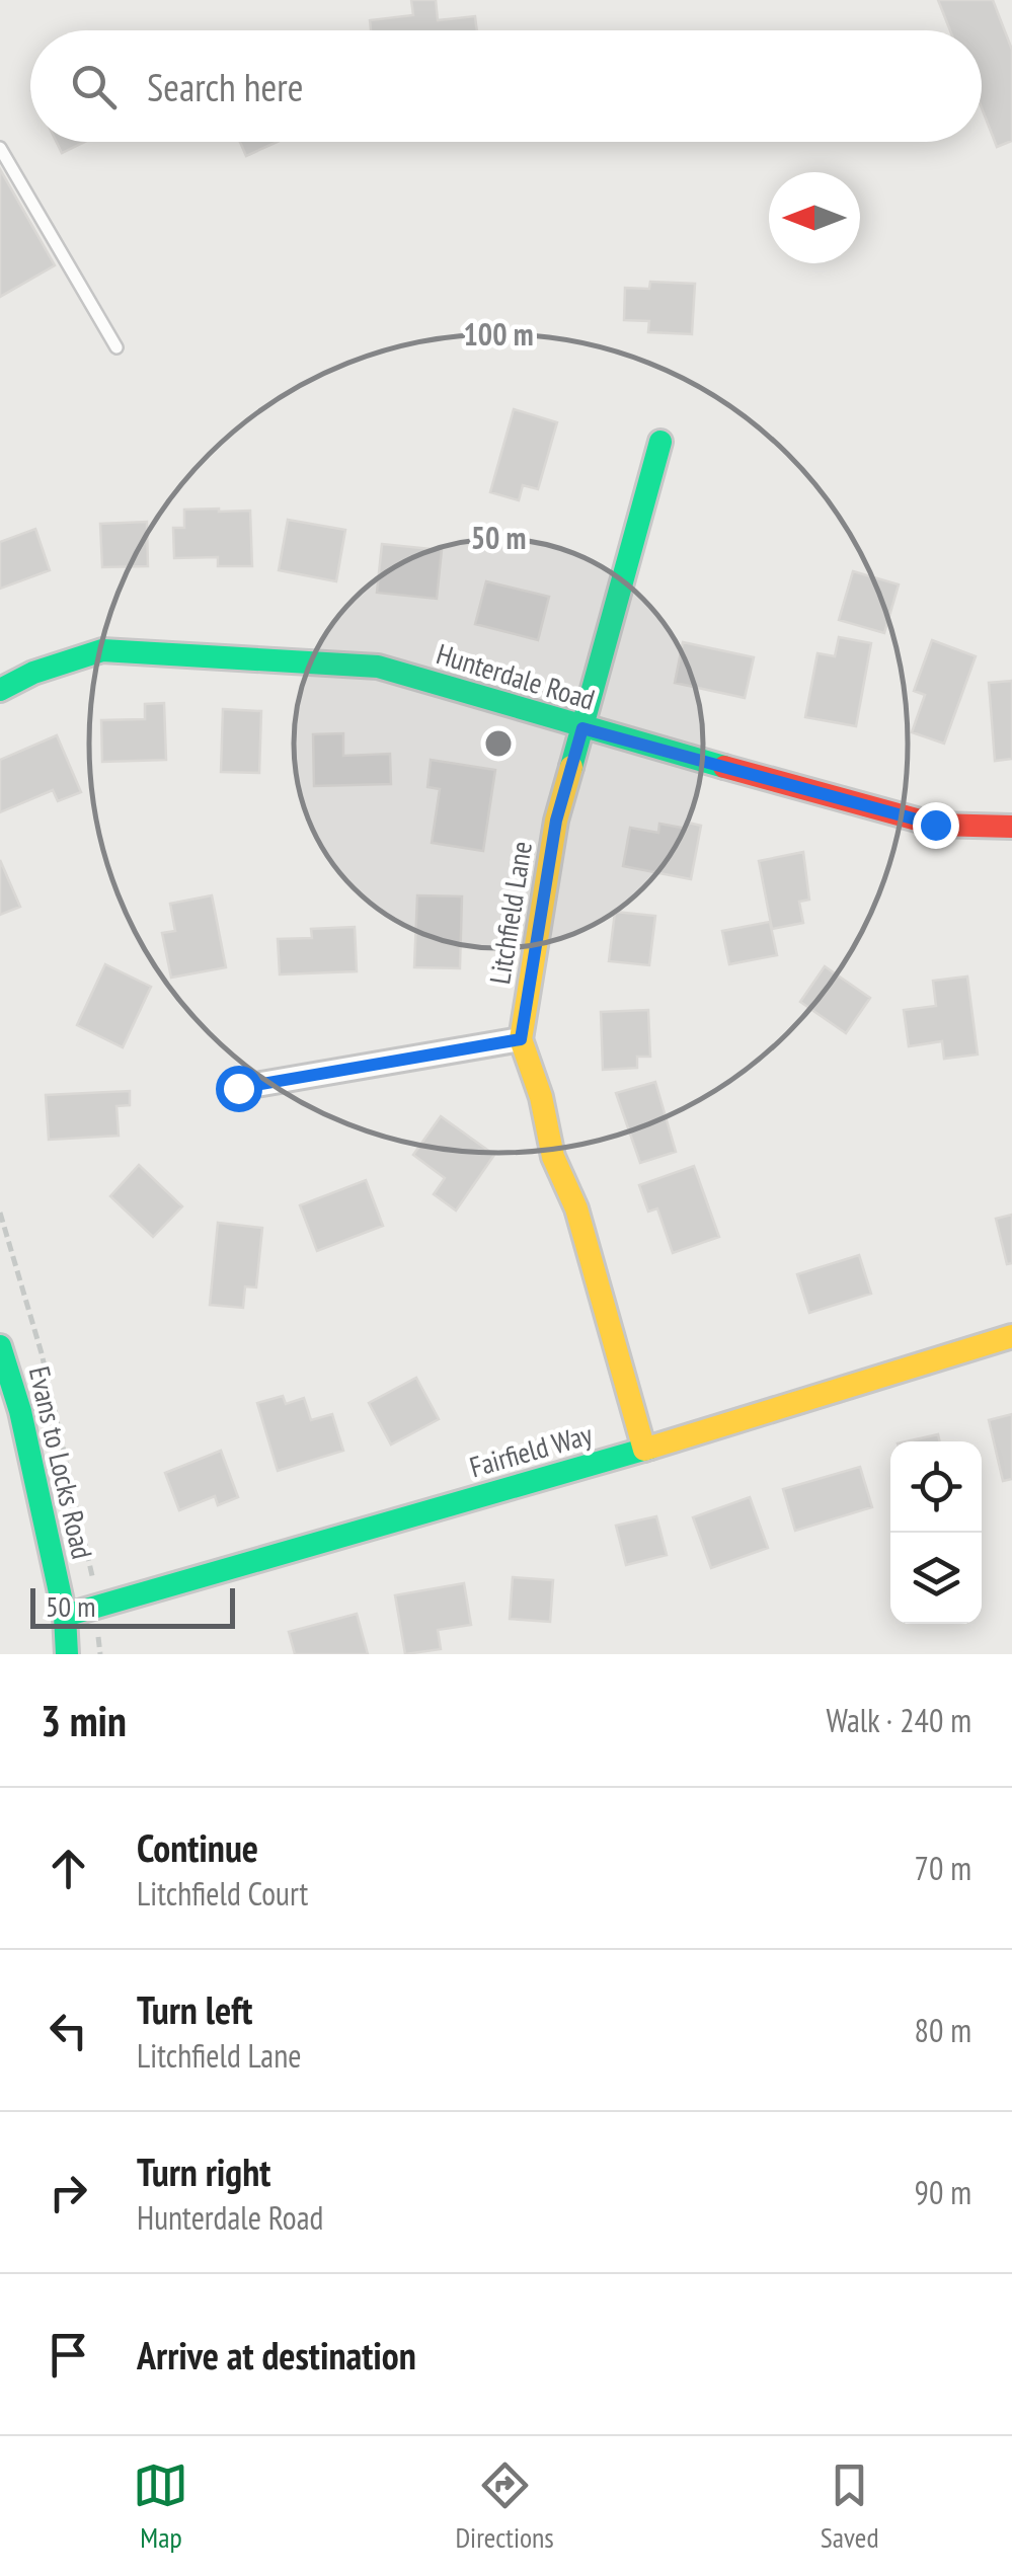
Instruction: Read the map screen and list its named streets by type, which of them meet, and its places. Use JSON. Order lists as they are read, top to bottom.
{
  "streets": {
    "street": [
      "Hunterdale Road",
      "Litchfield Lane",
      "Fairfield Way",
      "Evans to Locks Road"
    ]
  },
  "crossings": [
    ["Hunterdale Road", "Litchfield Lane"],
    ["Litchfield Lane", "Fairfield Way"],
    ["Fairfield Way", "Evans to Locks Road"]
  ],
  "scale_bar": "50 m",
  "north": "left",
  "page": {
    "search": "Search here",
    "scale": "50 m",
    "heading": ["3 min", "Walk · 240 m"],
    "list": [
      ["Continue", "Litchfield Court", "70 m"],
      ["Turn left", "Litchfield Lane", "80 m"],
      ["Turn right", "Hunterdale Road", "90 m"],
      "Arrive at destination"
    ],
    "nav": ["Map", "Directions", "Saved"]
  },
  "rings": ["100 m", "50 m"]
}
